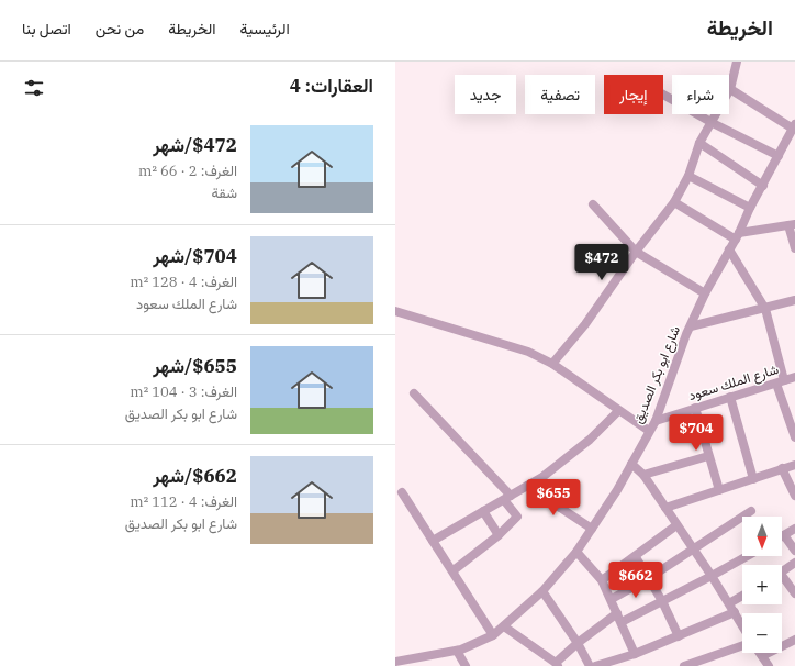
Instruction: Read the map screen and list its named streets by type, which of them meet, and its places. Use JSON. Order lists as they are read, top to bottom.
{
  "streets": {
    "street": ["شارع ابو بكر الصديق", "شارع الملك سعود"]
  },
  "crossings": [
    ["شارع ابو بكر الصديق", "شارع الملك سعود"]
  ],
  "north": "bottom",
  "page": {
    "header": "الخريطة",
    "nav": [
      "الرئيسية",
      "الخريطة",
      "من نحن",
      "اتصل بنا"
    ],
    "heading": "العقارات: 4",
    "chip": [
      "شراء",
      "إيجار",
      "تصفية",
      "جديد"
    ],
    "list": [
      {
        "name": "$472/شهر",
        "note": "الغرف: 2 · 66 m² · شقة"
      },
      {
        "name": "$704/شهر",
        "note": "الغرف: 4 · 128 m² · شارع الملك سعود"
      },
      {
        "name": "$655/شهر",
        "note": "الغرف: 3 · 104 m² · شارع ابو بكر الصديق"
      },
      {
        "name": "$662/شهر",
        "note": "الغرف: 4 · 112 m² · شارع ابو بكر الصديق"
      }
    ],
    "price": [
      "$472",
      "$704",
      "$655",
      "$662"
    ],
    "map_buttons": ["+", "−"]
  }
}
